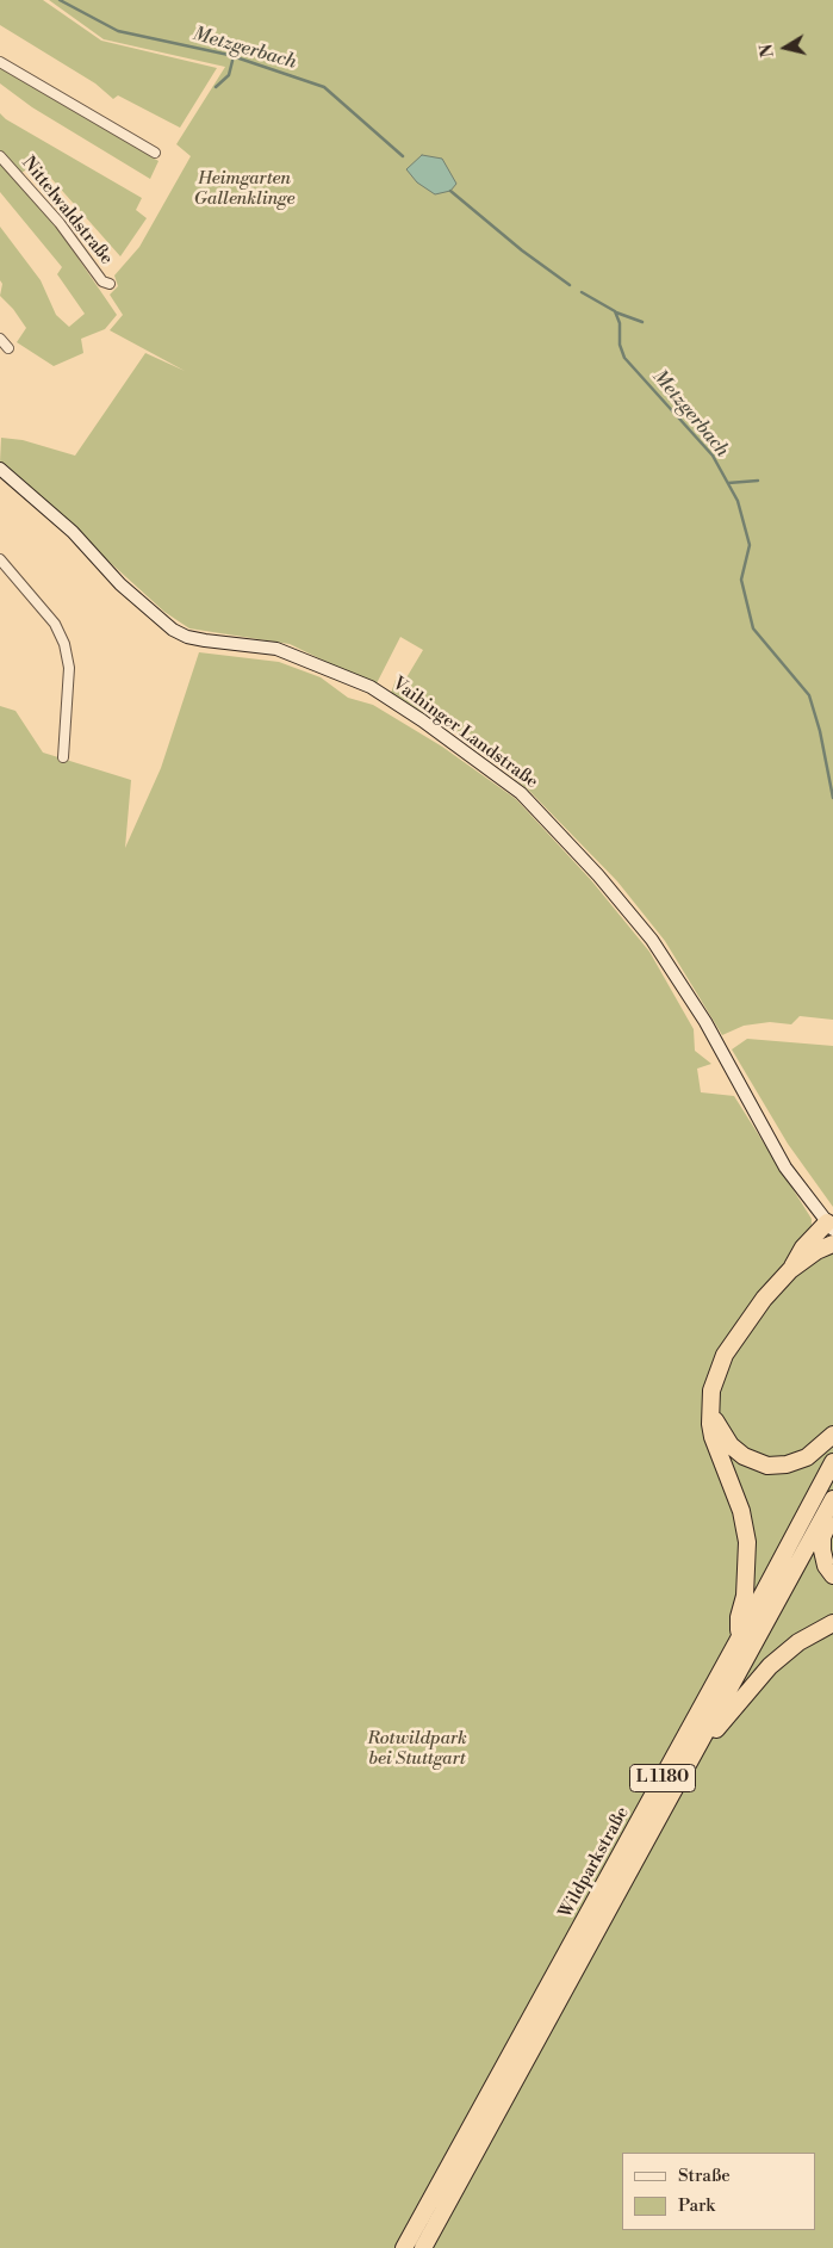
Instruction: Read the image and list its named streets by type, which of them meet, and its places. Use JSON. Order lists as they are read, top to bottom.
{
  "streets": {
    "highway": ["L 1180", "Wildparkstraße"],
    "street": ["Nittelwaldstraße", "Vaihinger Landstraße"]
  },
  "crossings": [
    ["Vaihinger Landstraße", "L 1180"],
    ["L 1180", "Wildparkstraße"]
  ],
  "water": ["Metzgerbach"],
  "parks": ["Heimgarten Gallenklinge", "Rotwildpark bei Stuttgart"],
  "legend": ["Straße", "Park"],
  "north": "left"
}
